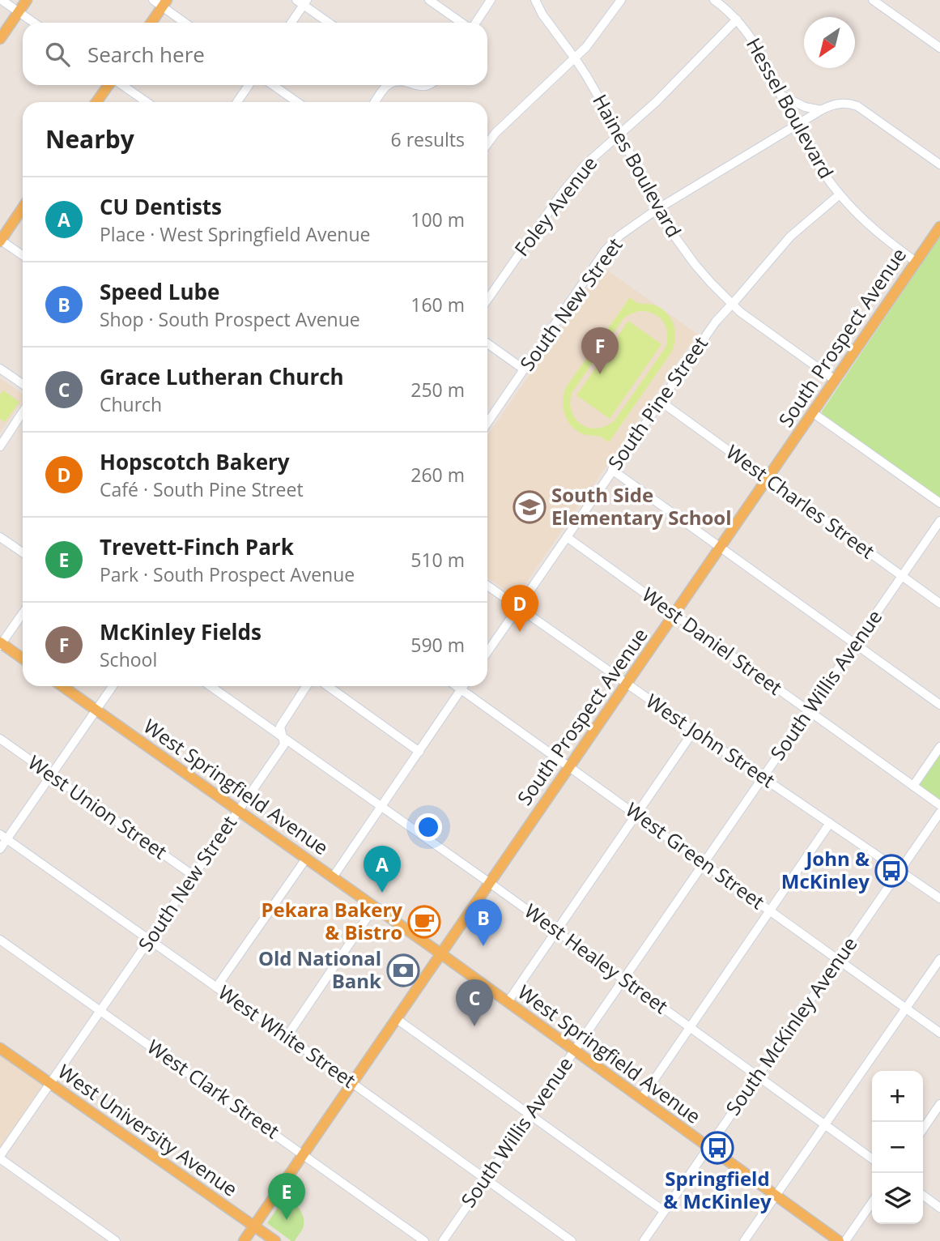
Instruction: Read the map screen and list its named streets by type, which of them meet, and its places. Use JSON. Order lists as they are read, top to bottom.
{
  "streets": {
    "main road": ["South Prospect Avenue", "West Springfield Avenue", "West University Avenue"],
    "street": [
      "Hessel Boulevard",
      "Haines Boulevard",
      "Foley Avenue",
      "South New Street",
      "South Pine Street",
      "West Charles Street",
      "West Daniel Street",
      "South Willis Avenue",
      "West John Street",
      "West Union Street",
      "West Green Street",
      "West Healey Street",
      "South McKinley Avenue",
      "West White Street",
      "West Clark Street"
    ]
  },
  "crossings": [
    ["Hessel Boulevard", "Foley Avenue"],
    ["Hessel Boulevard", "South New Street"],
    ["Hessel Boulevard", "South Prospect Avenue"],
    ["Hessel Boulevard", "South Pine Street"],
    ["Haines Boulevard", "Foley Avenue"],
    ["Haines Boulevard", "South New Street"],
    ["Haines Boulevard", "South Prospect Avenue"],
    ["Haines Boulevard", "South Pine Street"],
    ["South New Street", "West Springfield Avenue"],
    ["South New Street", "West Union Street"],
    ["South New Street", "West Healey Street"],
    ["South New Street", "West White Street"],
    ["South New Street", "West Clark Street"],
    ["South New Street", "West University Avenue"],
    ["South Prospect Avenue", "West Charles Street"],
    ["South Prospect Avenue", "West Daniel Street"],
    ["South Prospect Avenue", "West John Street"],
    ["South Prospect Avenue", "West Springfield Avenue"],
    ["South Prospect Avenue", "West Green Street"],
    ["South Prospect Avenue", "West Healey Street"],
    ["South Prospect Avenue", "West White Street"],
    ["South Prospect Avenue", "West Clark Street"],
    ["South Prospect Avenue", "West University Avenue"],
    ["South Pine Street", "West Charles Street"],
    ["South Pine Street", "West Daniel Street"],
    ["South Pine Street", "West John Street"],
    ["West Charles Street", "South Willis Avenue"],
    ["West Daniel Street", "South Willis Avenue"],
    ["South Willis Avenue", "West John Street"],
    ["South Willis Avenue", "West Springfield Avenue"],
    ["South Willis Avenue", "West Green Street"],
    ["South Willis Avenue", "West Healey Street"],
    ["South Willis Avenue", "West White Street"],
    ["West John Street", "South McKinley Avenue"],
    ["West Springfield Avenue", "South McKinley Avenue"],
    ["West Green Street", "South McKinley Avenue"],
    ["West Healey Street", "South McKinley Avenue"]
  ],
  "places": {
    "school or university": ["South Side Elementary School"],
    "bus stop": ["John & McKinley", "Springfield & McKinley"],
    "cafe": ["Pekara Bakery & Bistro"],
    "bank": ["Old National Bank"]
  },
  "north": "bottom left",
  "page": {
    "search": "Search here",
    "heading": ["Nearby", "6 results"],
    "list": [
      {
        "mark": "A",
        "name": "CU Dentists",
        "note": "Place · West Springfield Avenue",
        "value": "100 m"
      },
      {
        "mark": "B",
        "name": "Speed Lube",
        "note": "Shop · South Prospect Avenue",
        "value": "160 m"
      },
      {
        "mark": "C",
        "name": "Grace Lutheran Church",
        "note": "Church",
        "value": "250 m"
      },
      {
        "mark": "D",
        "name": "Hopscotch Bakery",
        "note": "Café · South Pine Street",
        "value": "260 m"
      },
      {
        "mark": "E",
        "name": "Trevett-Finch Park",
        "note": "Park · South Prospect Avenue",
        "value": "510 m"
      },
      {
        "mark": "F",
        "name": "McKinley Fields",
        "note": "School",
        "value": "590 m"
      }
    ],
    "pins": [
      "F",
      "D",
      "A",
      "B",
      "C",
      "E"
    ],
    "map_buttons": ["+", "−"]
  }
}
